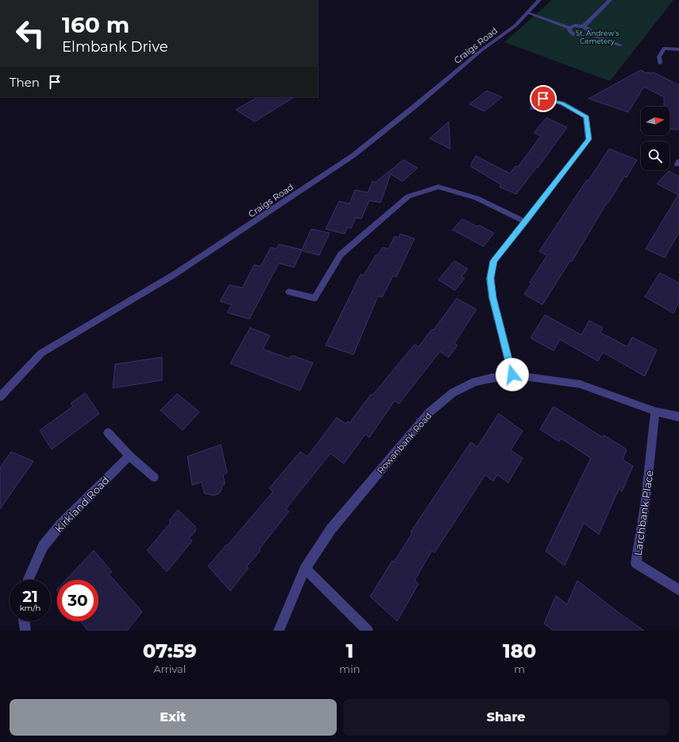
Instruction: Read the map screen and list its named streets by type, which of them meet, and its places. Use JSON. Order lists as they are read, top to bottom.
{
  "streets": {
    "street": [
      "Craigs Road",
      "Rowanbank Road",
      "Kirkland Road",
      "Larchbank Place"
    ]
  },
  "crossings": [
    ["Rowanbank Road", "Larchbank Place"]
  ],
  "parks": ["St. Andrew's Cemetery"],
  "north": "right",
  "page": {
    "turn": ["160 m", "Elmbank Drive"],
    "then": "Then",
    "speed": "21 km/h",
    "limit": "30",
    "eta": [
      "07:59",
      "Arrival",
      "1",
      "min",
      "180",
      "m"
    ],
    "buttons": ["Exit", "Share"]
  }
}
